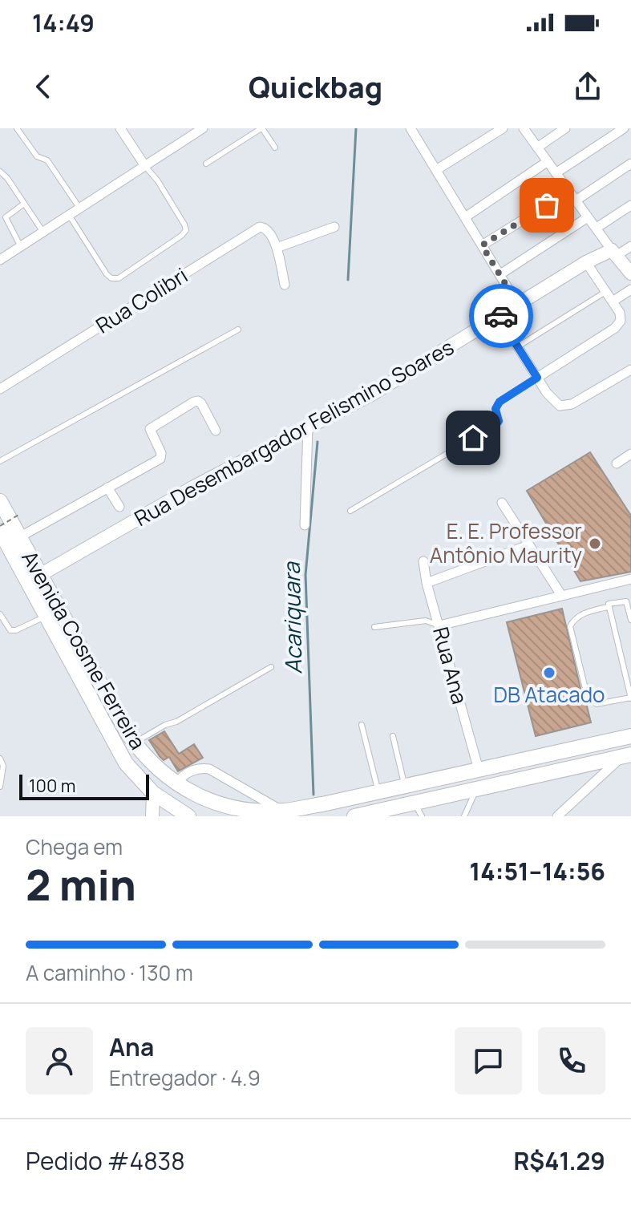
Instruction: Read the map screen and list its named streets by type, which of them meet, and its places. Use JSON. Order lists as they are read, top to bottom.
{
  "streets": {
    "main road": ["Avenida Cosme Ferreira"],
    "street": ["Rua Colibri", "Rua Desembargador Felismino Soares", "Rua Ana"]
  },
  "crossings": [
    ["Rua Desembargador Felismino Soares", "Avenida Cosme Ferreira"],
    ["Avenida Cosme Ferreira", "Rua Ana"]
  ],
  "water": ["Acariquara"],
  "places": ["E. E. Professor Antônio Maurity", "DB Atacado"],
  "scale_bar": "100 m",
  "page": {
    "status": "14:49",
    "header": "Quickbag",
    "scale": "100 m",
    "heading": ["2 min", "Chega em", "14:51–14:56"],
    "panel": [
      "Ana",
      "Entregador · 4.9",
      "Pedido #4838",
      "R$41.29"
    ],
    "bar": "A caminho · 130 m"
  }
}
